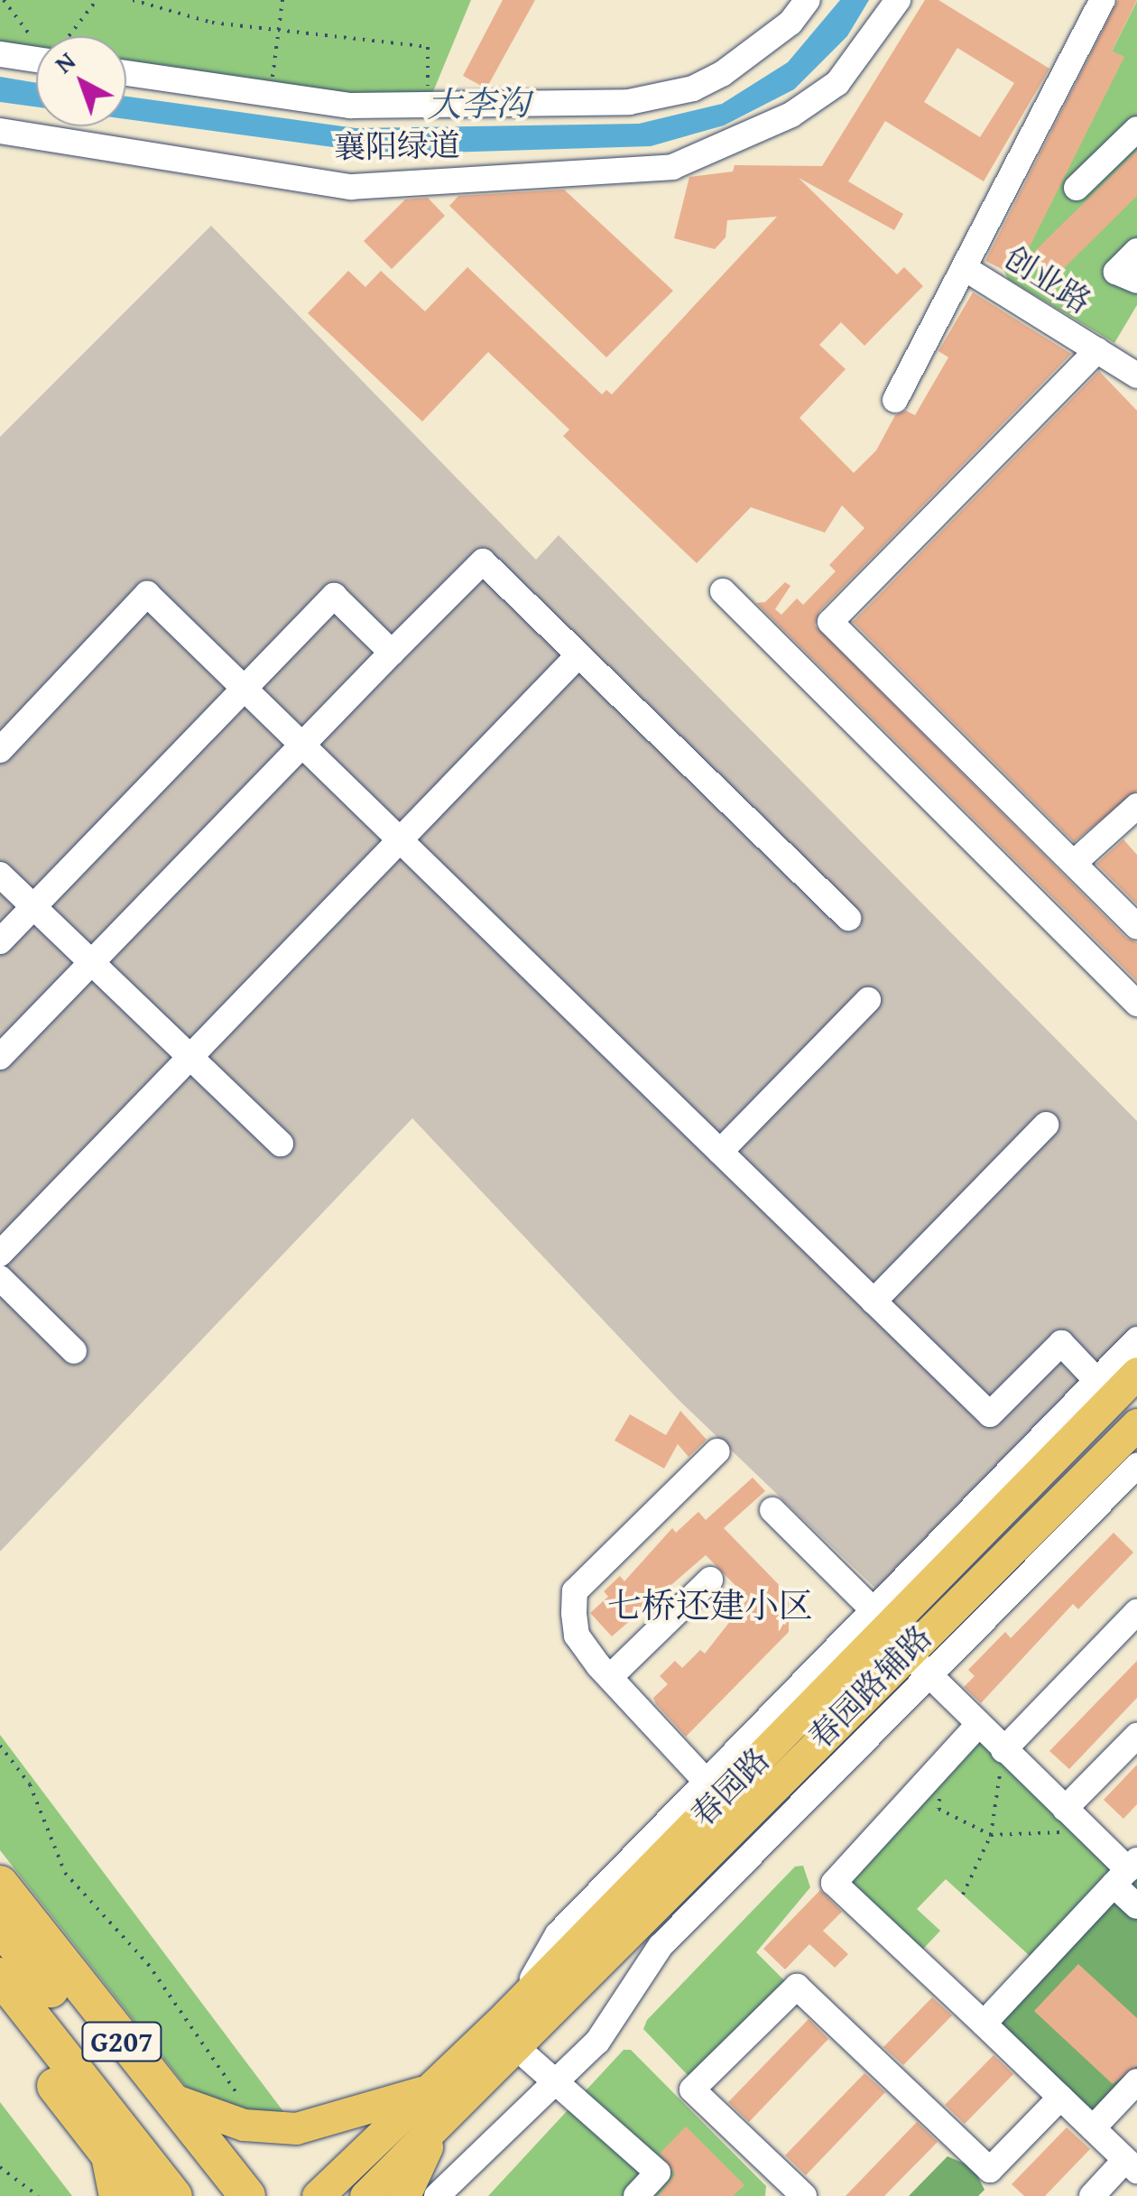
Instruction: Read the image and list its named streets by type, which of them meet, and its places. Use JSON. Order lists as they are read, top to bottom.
{
  "streets": {
    "highway": ["G207"],
    "main road": ["春园路"],
    "street": ["襄阳绿道", "创业路", "春园路辅路"]
  },
  "crossings": [
    ["春园路辅路", "春园路"]
  ],
  "districts": ["七桥还建小区"],
  "water": ["大李沟"],
  "north": "top left"
}
